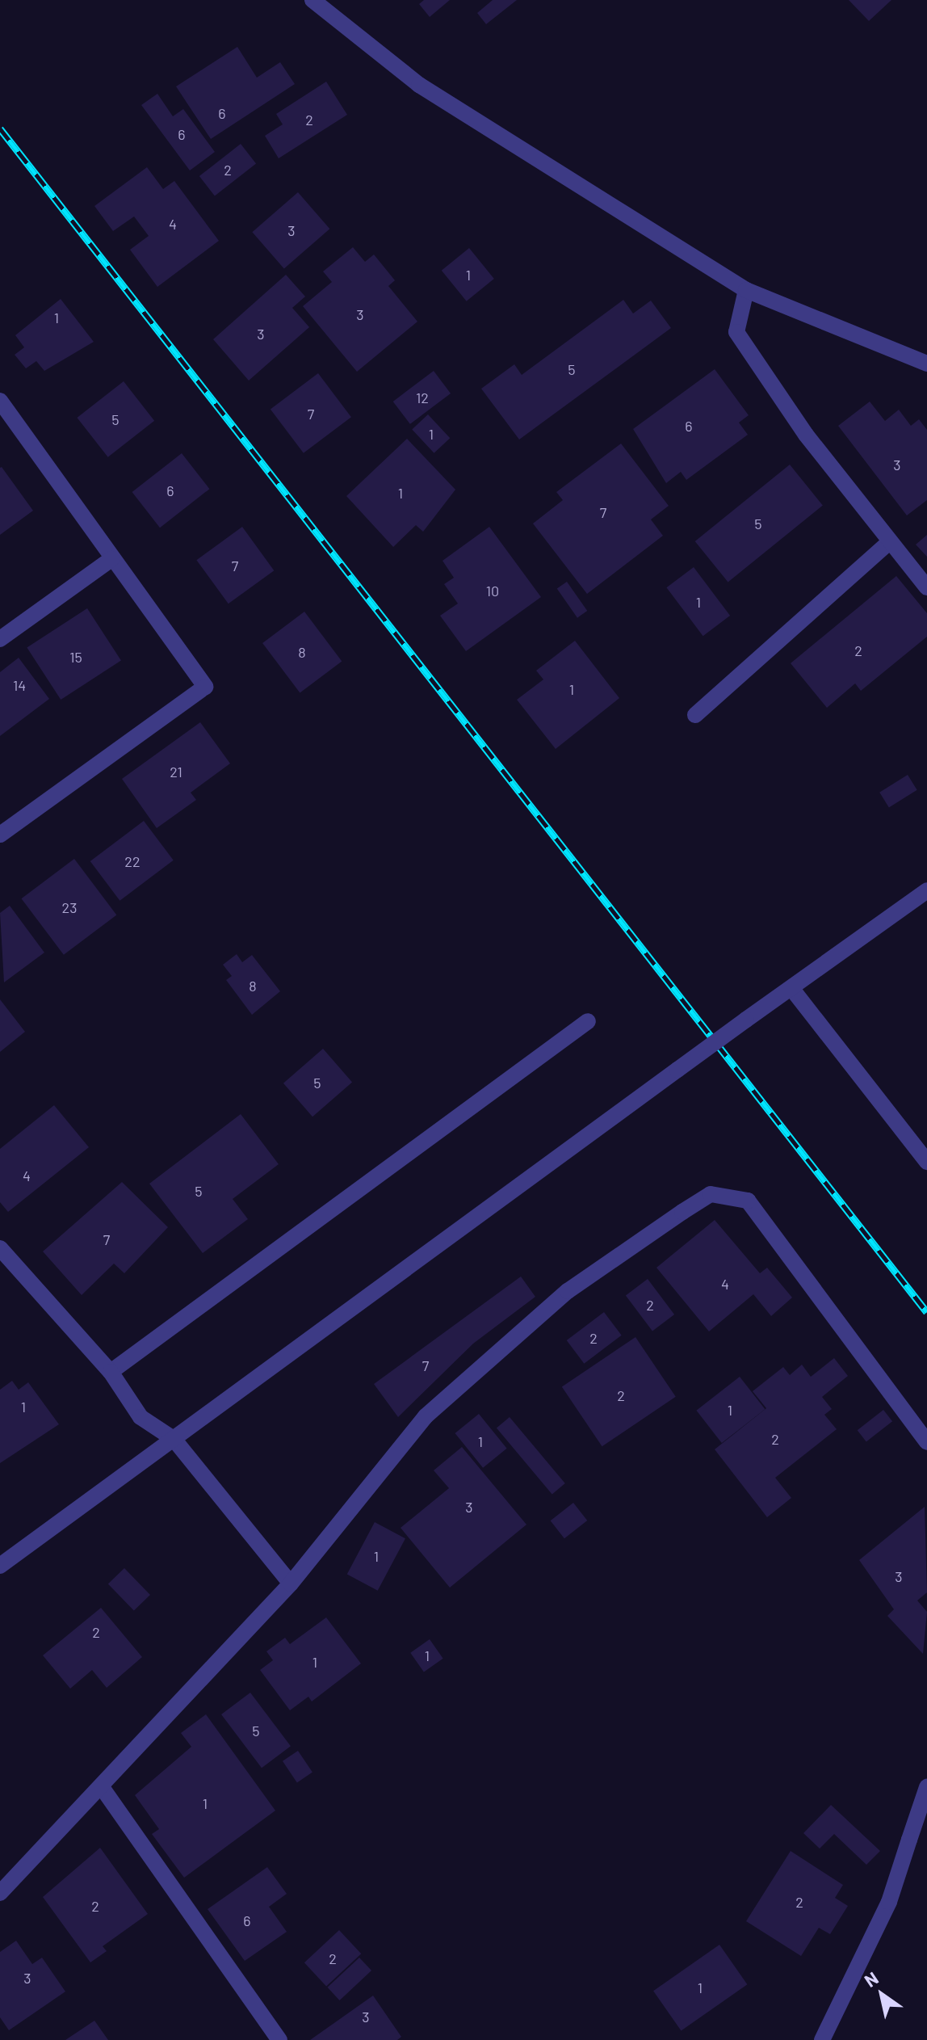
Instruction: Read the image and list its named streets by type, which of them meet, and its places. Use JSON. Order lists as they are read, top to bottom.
{
  "house_numbers": [
    "6",
    "2",
    "6",
    "2",
    "4",
    "3",
    "1",
    "3",
    "1",
    "3",
    "5",
    "12",
    "7",
    "5",
    "6",
    "1",
    "3",
    "6",
    "1",
    "7",
    "5",
    "7",
    "10",
    "1",
    "2",
    "8",
    "15",
    "14",
    "1",
    "21",
    "22",
    "23",
    "8",
    "5",
    "4",
    "5",
    "7",
    "4",
    "2",
    "2",
    "7",
    "2",
    "1",
    "1",
    "2",
    "1",
    "3",
    "1",
    "3",
    "2",
    "1",
    "1",
    "5",
    "1",
    "2",
    "2",
    "6",
    "2",
    "3",
    "1",
    "3"
  ],
  "north": "top left"
}
